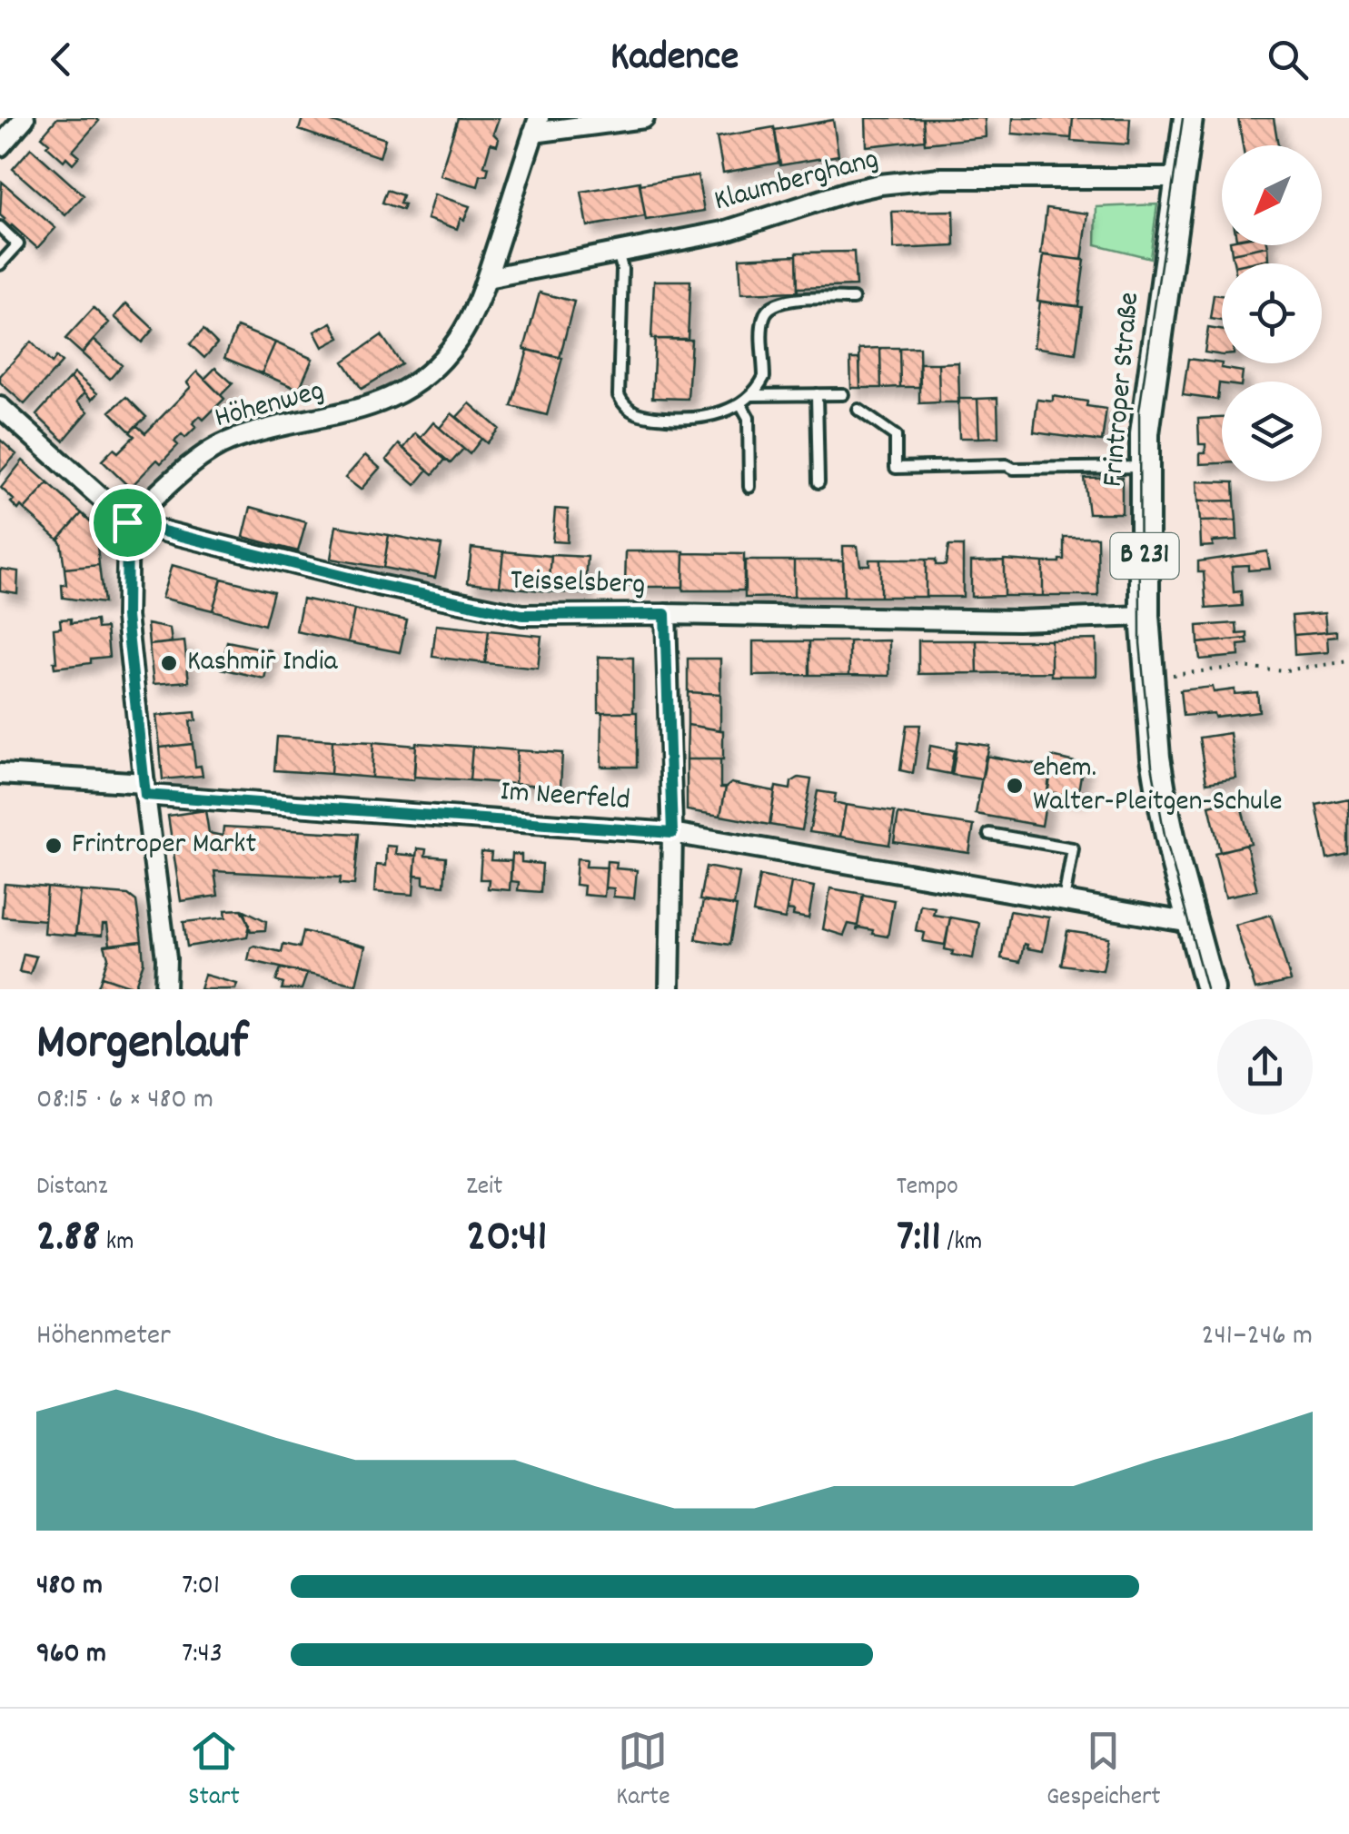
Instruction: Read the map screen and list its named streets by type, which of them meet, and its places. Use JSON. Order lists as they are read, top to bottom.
{
  "streets": {
    "main road": ["Frintroper Straße", "B 231"],
    "street": [
      "Klaumberghang",
      "Höhenweg",
      "Teisselsberg",
      "Im Neerfeld"
    ]
  },
  "crossings": [
    ["Klaumberghang", "Frintroper Straße"],
    ["Klaumberghang", "Höhenweg"],
    ["Frintroper Straße", "Teisselsberg"],
    ["Frintroper Straße", "Im Neerfeld"],
    ["Höhenweg", "Teisselsberg"]
  ],
  "places": ["Kashmir India", "ehem. Walter-Pleitgen-Schule", "Frintroper Markt"],
  "north": "bottom left",
  "page": {
    "header": "Kadence",
    "heading": ["Morgenlauf", "08:15 · 6 × 480 m"],
    "stats": [
      ["Distanz", "2.88 km"],
      ["Zeit", "20:41"],
      ["Tempo", "7:11 /km"]
    ],
    "chart": ["Höhenmeter", "241–246 m"],
    "list": [
      {
        "name": "480 m",
        "note": "7:01"
      },
      {
        "name": "960 m",
        "note": "7:43"
      }
    ],
    "tabs": ["Start", "Karte", "Gespeichert"]
  }
}
